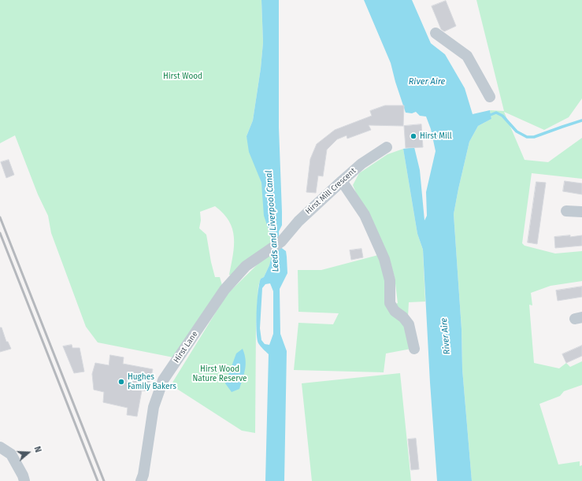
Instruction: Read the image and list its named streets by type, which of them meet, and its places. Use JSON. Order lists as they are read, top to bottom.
{
  "streets": {
    "street": ["Hirst Mill Crescent", "Hirst Lane"]
  },
  "crossings": [
    ["Hirst Mill Crescent", "Hirst Lane"]
  ],
  "water": ["River Aire", "Leeds and Liverpool Canal"],
  "parks": ["Hirst Wood", "Hirst Wood Nature Reserve"],
  "places": ["Hirst Mill", "Hughes Family Bakers"],
  "north": "right"
}
